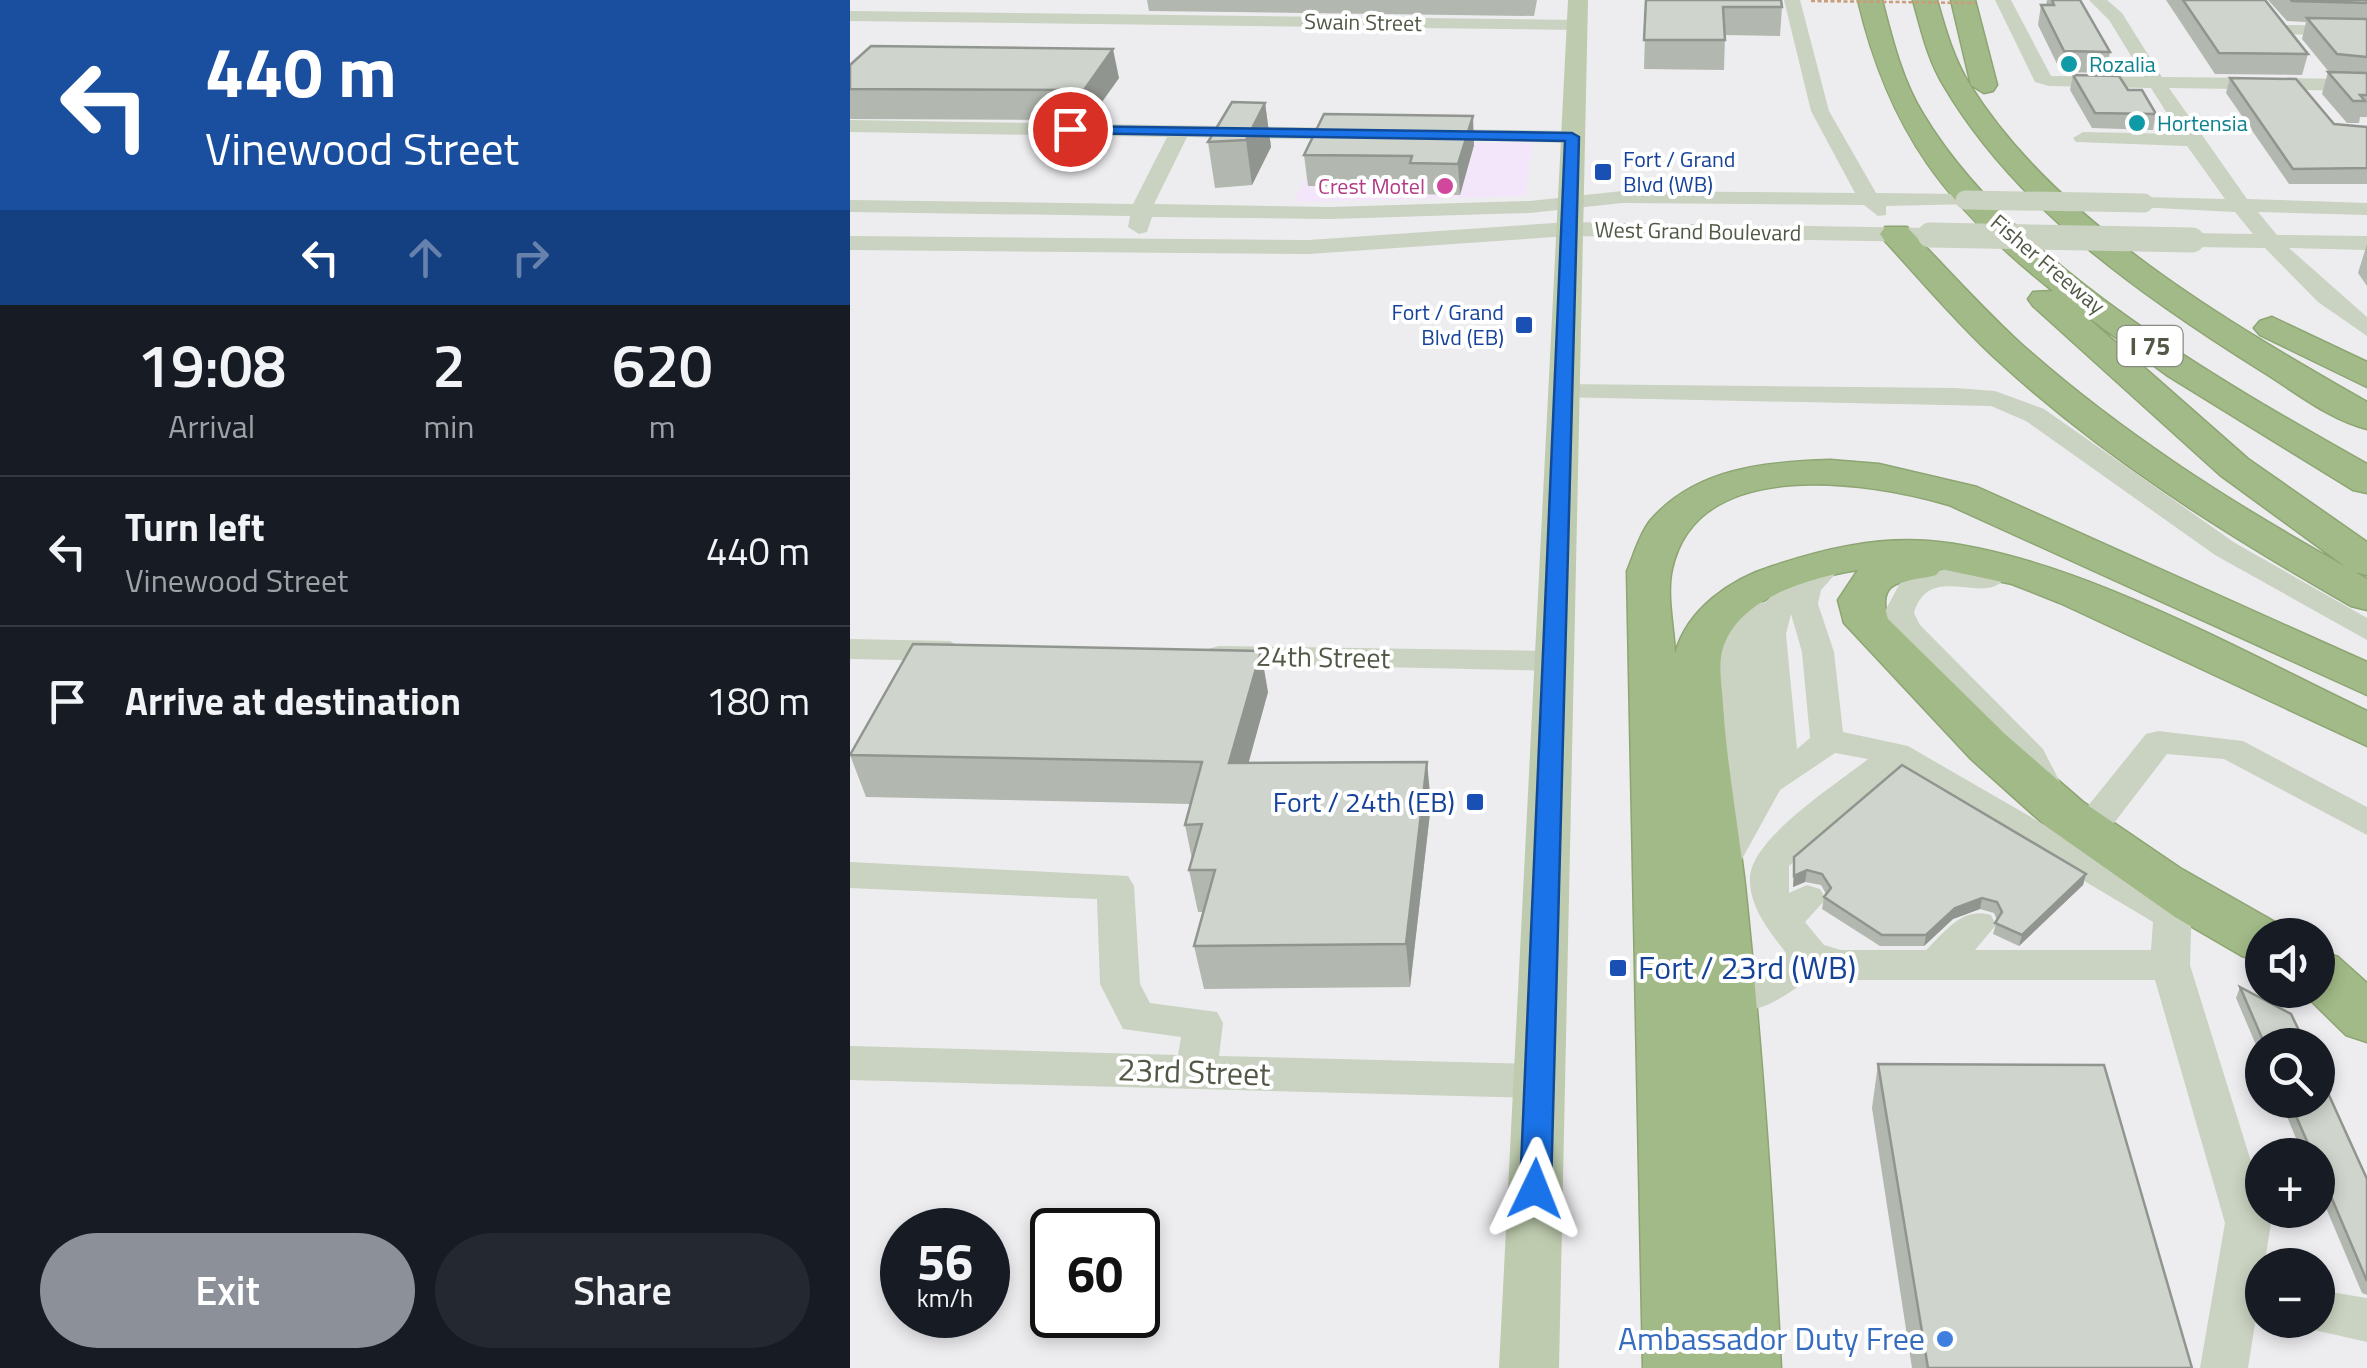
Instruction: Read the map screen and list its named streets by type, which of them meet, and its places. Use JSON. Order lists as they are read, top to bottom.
{
  "streets": {
    "highway": ["Fisher Freeway", "I 75"],
    "street": [
      "Swain Street",
      "West Grand Boulevard",
      "24th Street",
      "23rd Street"
    ]
  },
  "places": {
    "other": [
      "Rozalia",
      "Hortensia",
      "Crest Motel",
      "Ambassador Duty Free"
    ],
    "transit": [
      "Fort / Grand Blvd (WB)",
      "Fort / Grand Blvd (EB)",
      "Fort / 24th (EB)",
      "Fort / 23rd (WB)"
    ]
  },
  "page": {
    "turn": ["440 m", "Vinewood Street"],
    "eta": [
      "19:08",
      "Arrival",
      "2",
      "min",
      "620",
      "m"
    ],
    "list": [
      {
        "name": "Turn left",
        "note": "Vinewood Street",
        "value": "440 m"
      },
      {
        "name": "Arrive at destination",
        "value": "180 m"
      }
    ],
    "map_buttons": ["+", "−"],
    "speed": "56 km/h",
    "limit": "60",
    "buttons": ["Exit", "Share"]
  }
}
